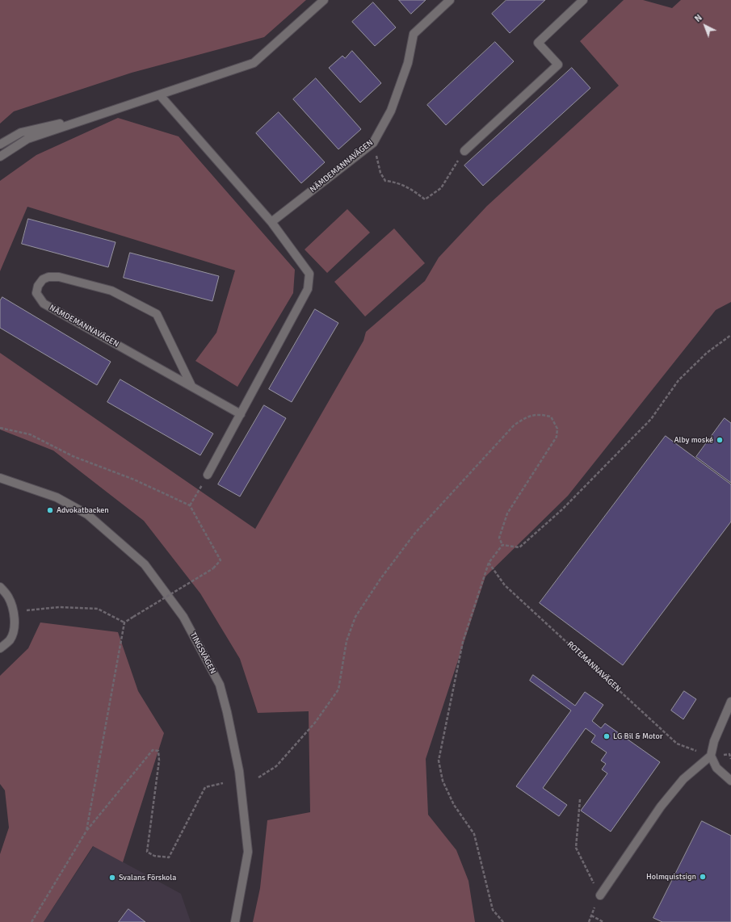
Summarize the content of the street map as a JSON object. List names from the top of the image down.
{
  "streets": {
    "street": ["NÄMDEMANNAVÄGEN", "TINGSVÄGEN"],
    "path": ["ROTEMANNAVÄGEN"]
  },
  "places": [
    "Alby moské",
    "Advokatbacken",
    "LG Bil & Motor",
    "Holmquistsign",
    "Svalans Förskola"
  ],
  "north": "top left"
}
